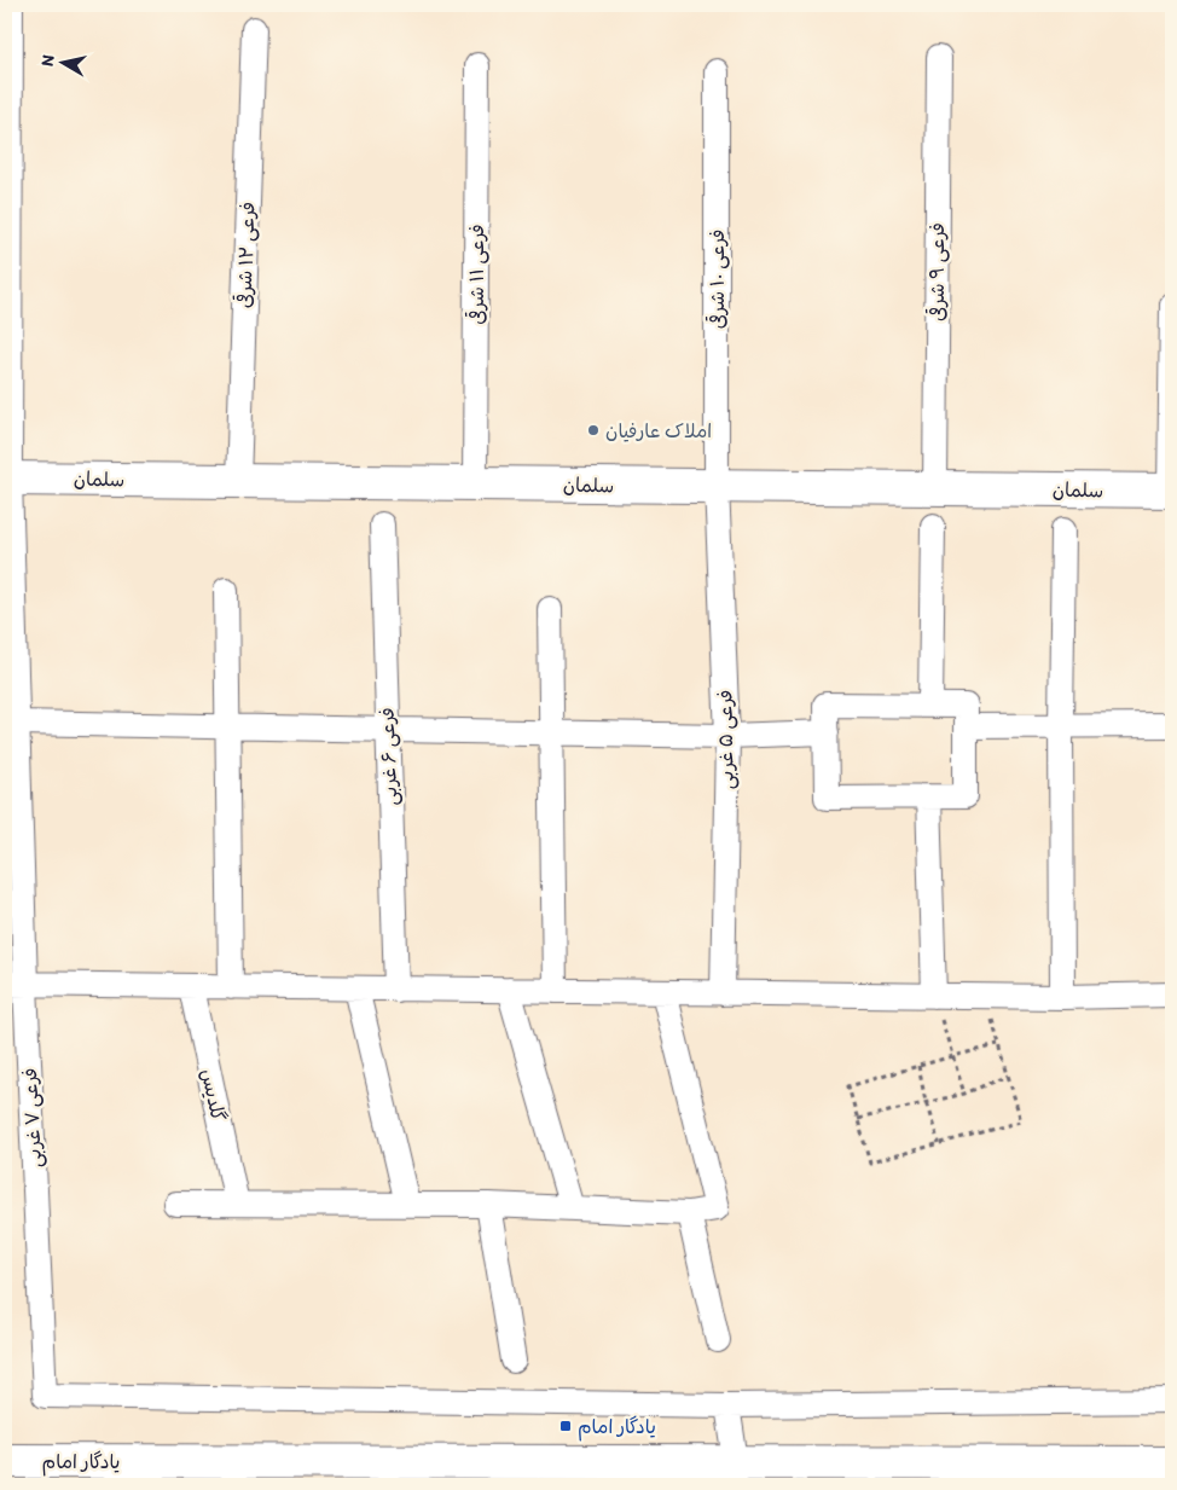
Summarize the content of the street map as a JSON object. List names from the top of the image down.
{
  "streets": {
    "street": [
      "فرعی ۱۲ شرقی",
      "فرعی ۹ شرقی",
      "فرعی ۱۱ شرقی",
      "فرعی ۱۰ شرقی",
      "سلمان",
      "فرعی ۵ غربی",
      "فرعی ۶ غربی",
      "گلدیس",
      "فرعی ۷ غربی",
      "یادگار امام"
    ]
  },
  "crossings": [
    ["فرعی ۱۲ شرقی", "سلمان"],
    ["فرعی ۹ شرقی", "سلمان"],
    ["فرعی ۱۱ شرقی", "سلمان"],
    ["فرعی ۱۰ شرقی", "سلمان"],
    ["فرعی ۱۰ شرقی", "فرعی ۵ غربی"],
    ["سلمان", "فرعی ۵ غربی"],
    ["سلمان", "فرعی ۷ غربی"]
  ],
  "places": {
    "other": ["املاک عارفیان"],
    "transit": ["یادگار امام"]
  },
  "north": "left"
}
